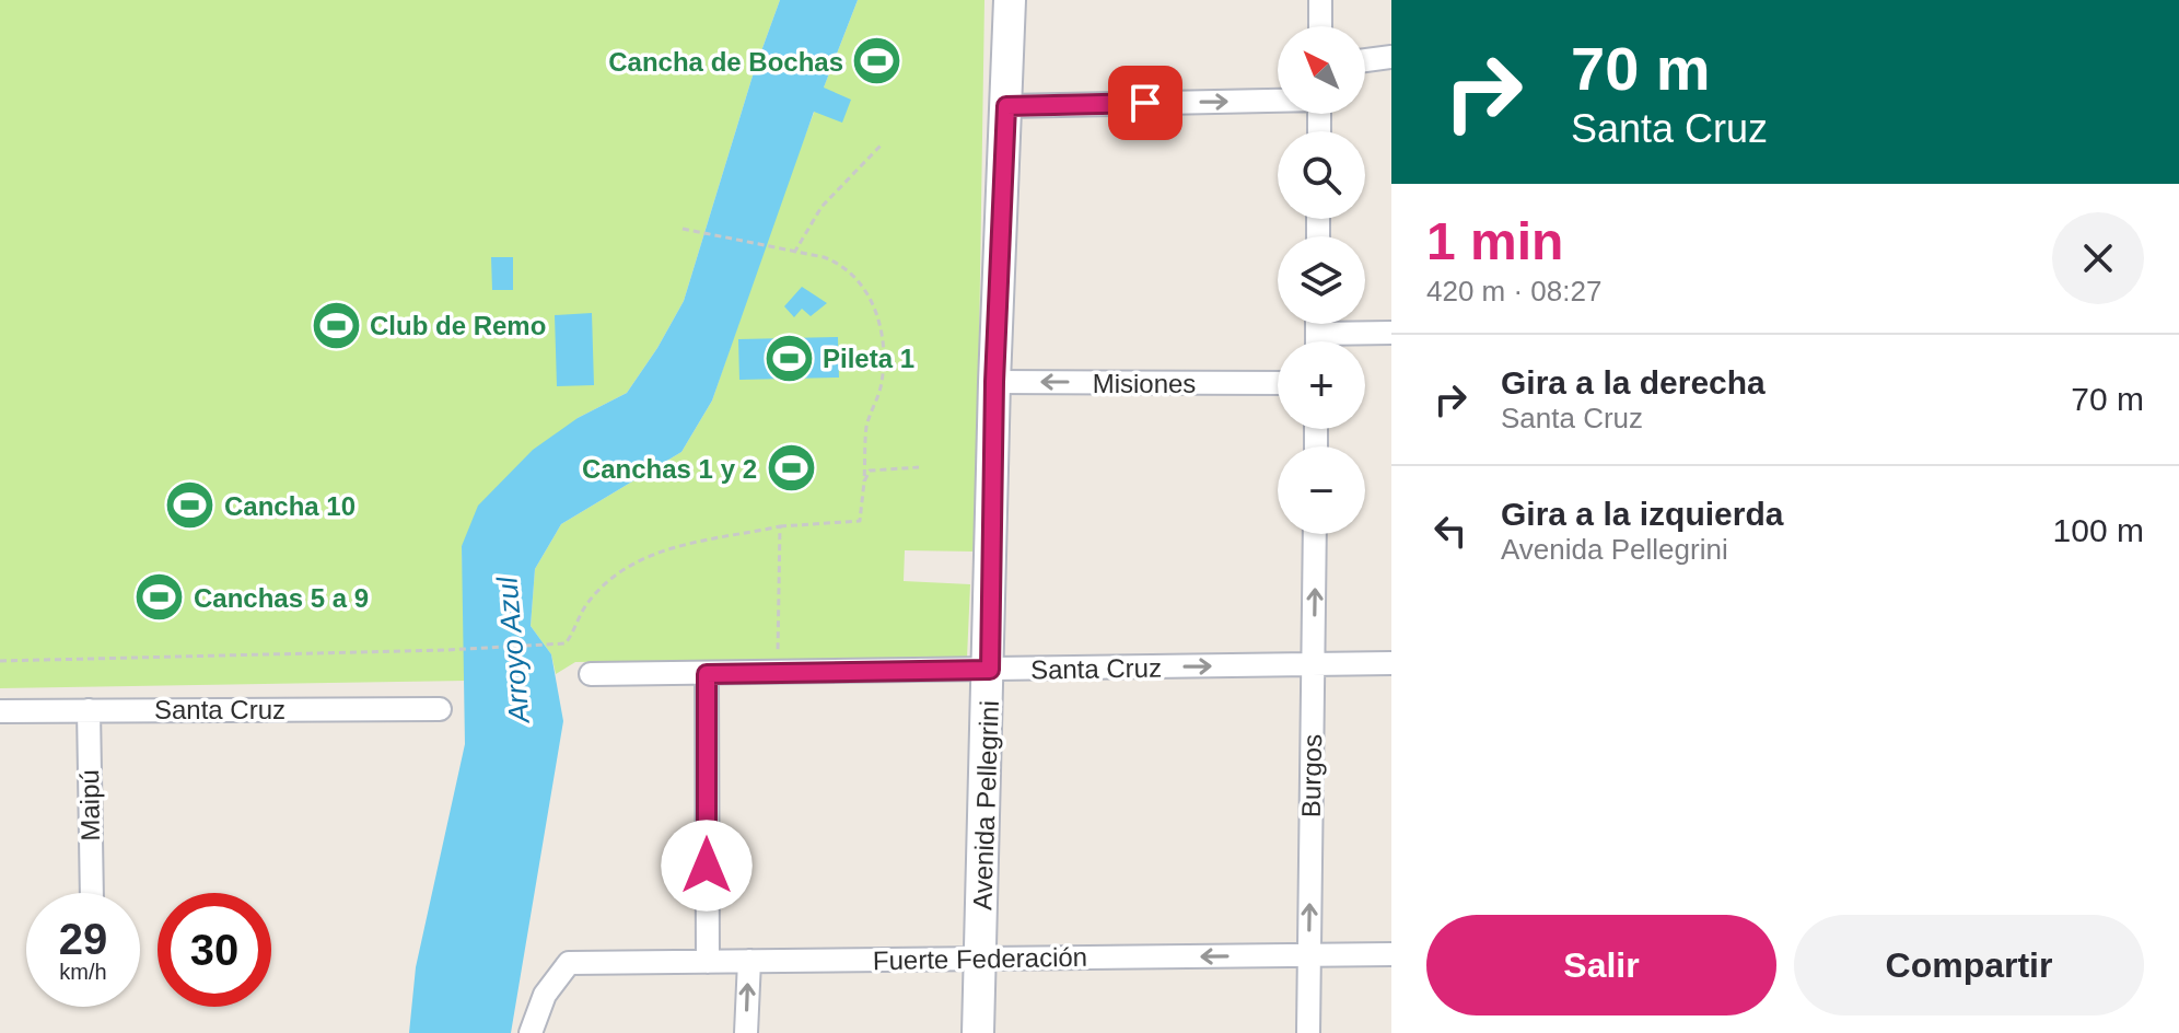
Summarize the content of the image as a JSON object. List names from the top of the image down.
{
  "streets": {
    "main road": ["Avenida Pellegrini"],
    "street": [
      "Misiones",
      "Santa Cruz",
      "Burgos",
      "Maipú",
      "Fuerte Federación"
    ]
  },
  "crossings": [
    ["Misiones", "Avenida Pellegrini"],
    ["Santa Cruz", "Burgos"],
    ["Santa Cruz", "Maipú"],
    ["Santa Cruz", "Avenida Pellegrini"],
    ["Burgos", "Fuerte Federación"],
    ["Avenida Pellegrini", "Fuerte Federación"]
  ],
  "one_way": ["Misiones", "Burgos", "Fuerte Federación"],
  "water": ["Arroyo Azul"],
  "places": {
    "sports": [
      "Cancha de Bochas",
      "Club de Remo",
      "Pileta 1",
      "Canchas 1 y 2",
      "Cancha 10",
      "Canchas 5 a 9"
    ]
  },
  "north": "top left",
  "page": {
    "turn": ["70 m", "Santa Cruz"],
    "map_buttons": ["+", "−"],
    "heading": ["1 min", "420 m · 08:27"],
    "list": [
      {
        "name": "Gira a la derecha",
        "note": "Santa Cruz",
        "value": "70 m"
      },
      {
        "name": "Gira a la izquierda",
        "note": "Avenida Pellegrini",
        "value": "100 m"
      }
    ],
    "speed": "29 km/h",
    "limit": "30",
    "buttons": ["Salir", "Compartir"]
  }
}
